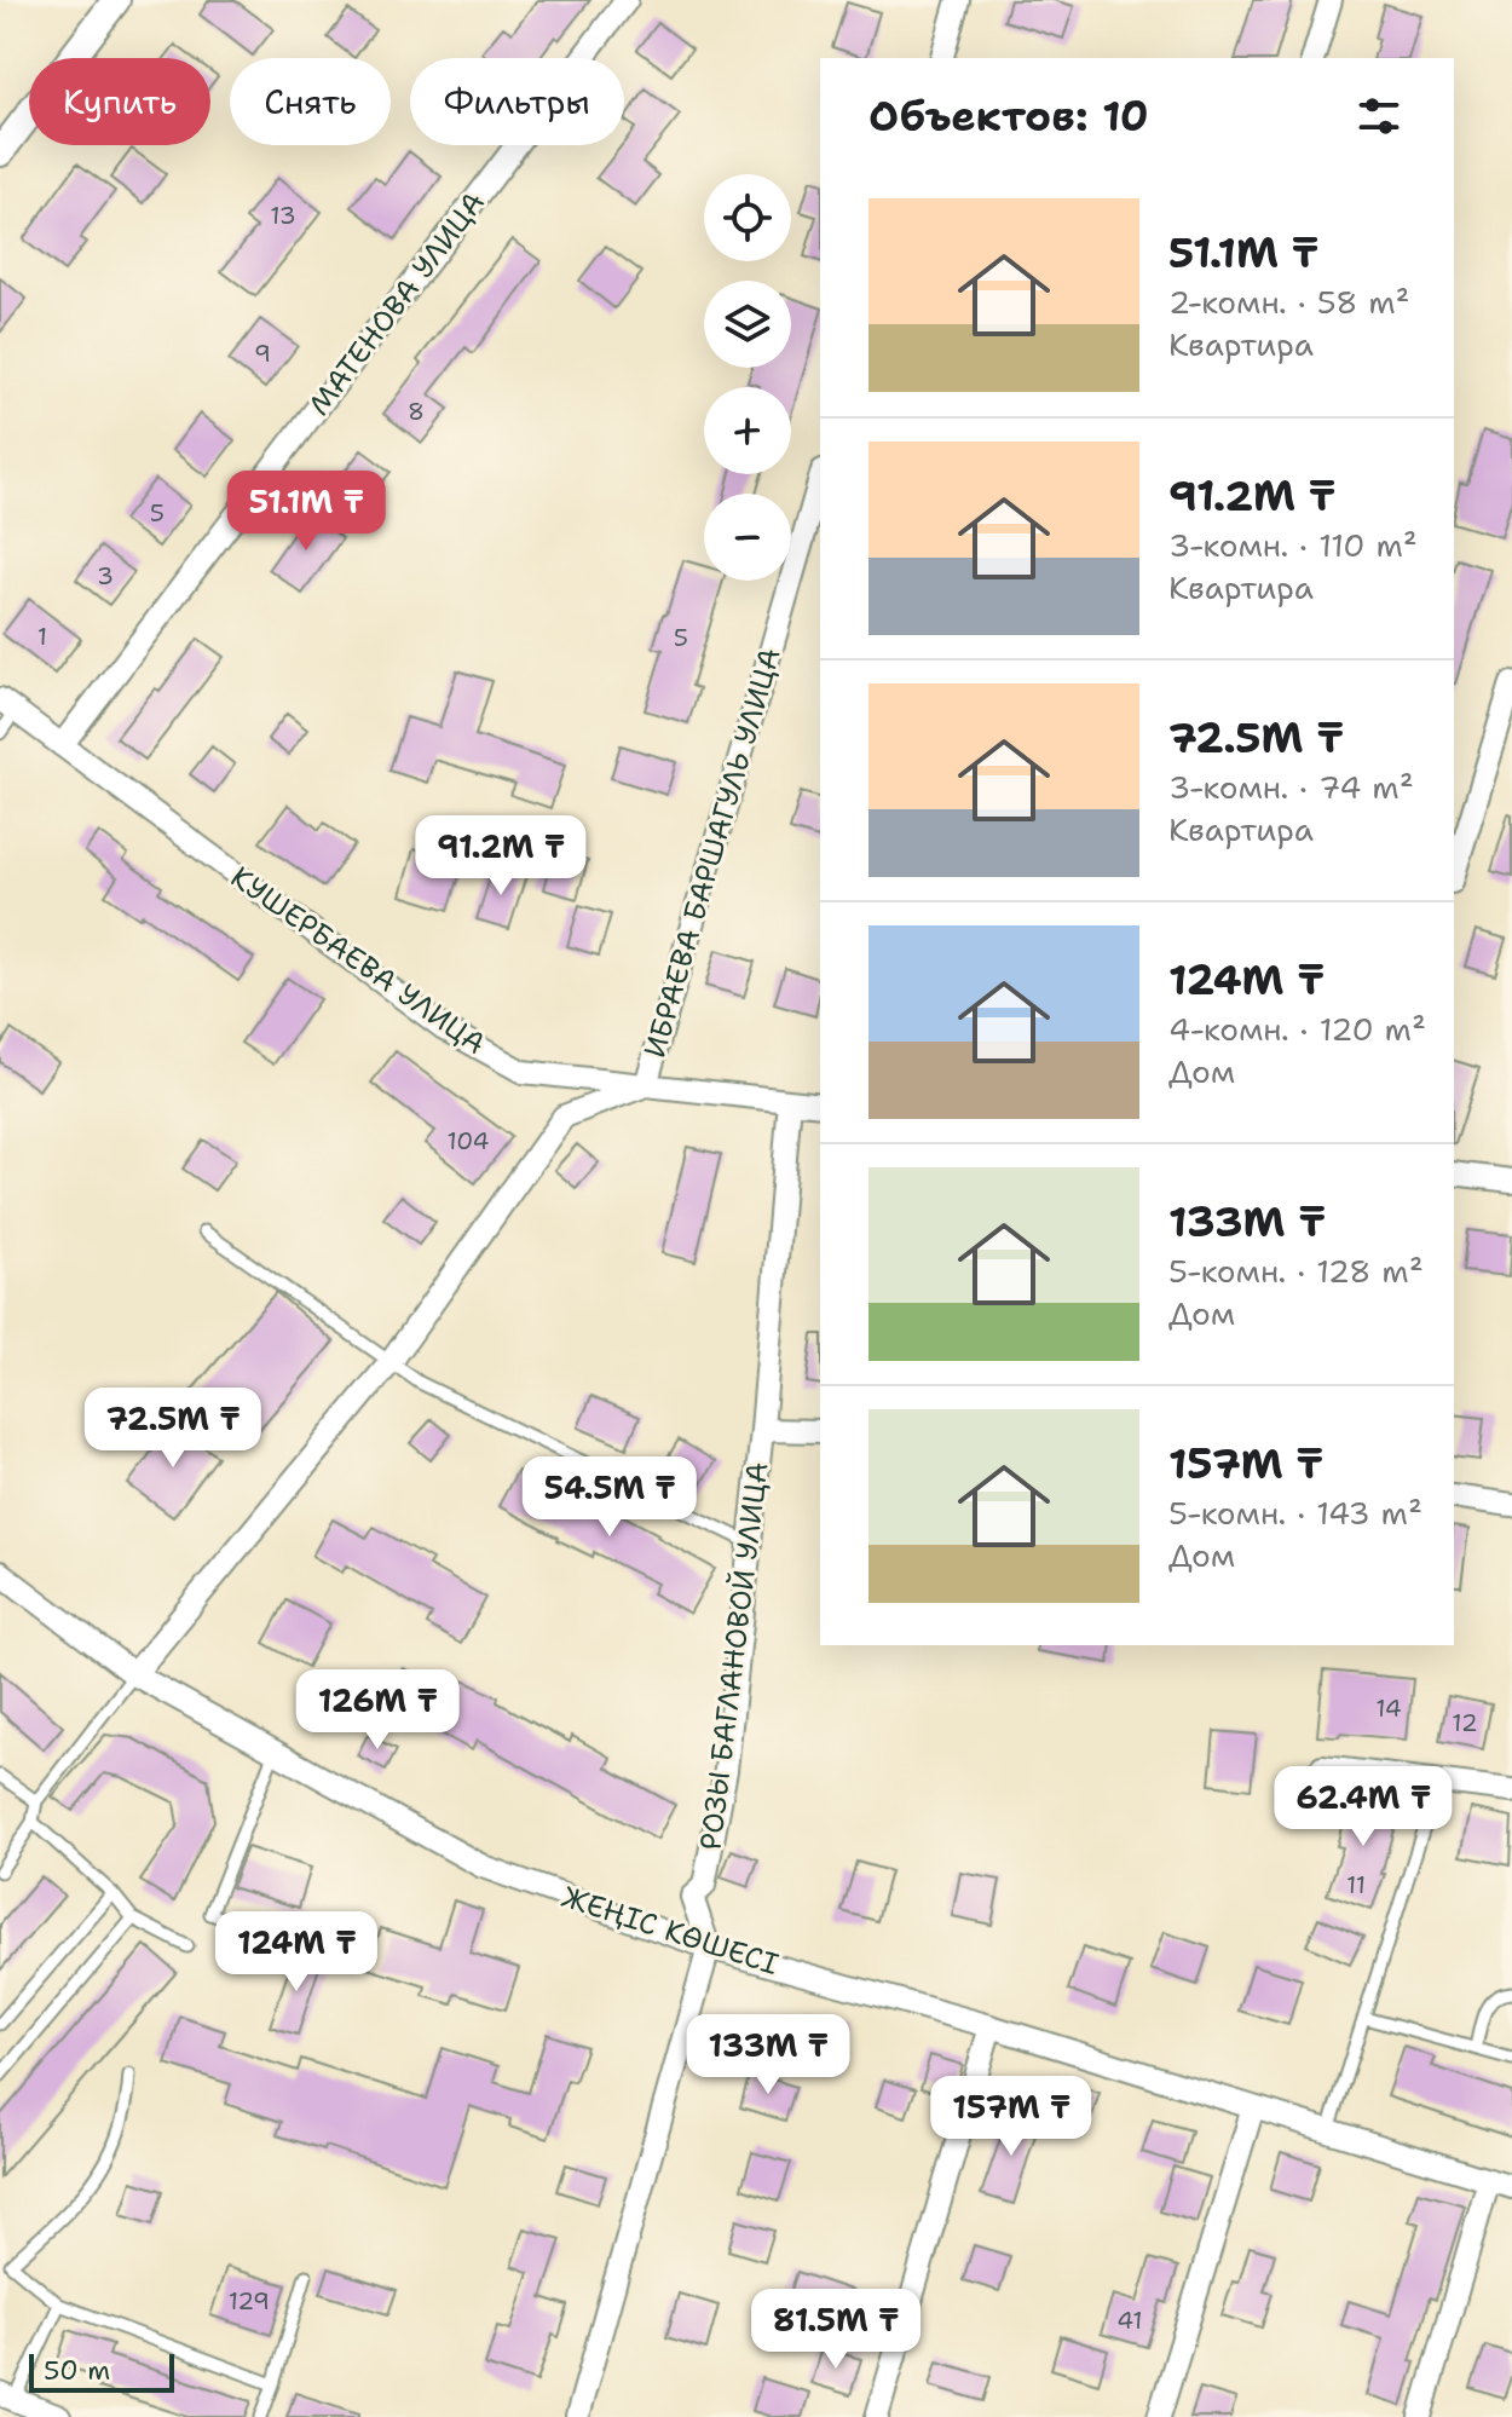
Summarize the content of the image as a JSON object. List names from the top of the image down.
{
  "streets": {
    "street": [
      "МАТЕНОВА УЛИЦА",
      "ИБРАЕВА БАРШАГУЛЬ УЛИЦА",
      "КУШЕРБАЕВА УЛИЦА",
      "РОЗЫ БАГЛАНОВОЙ УЛИЦА",
      "ЖЕҢІС КӨШЕСІ"
    ]
  },
  "crossings": [
    ["МАТЕНОВА УЛИЦА", "КУШЕРБАЕВА УЛИЦА"],
    ["ИБРАЕВА БАРШАГУЛЬ УЛИЦА", "КУШЕРБАЕВА УЛИЦА"],
    ["ИБРАЕВА БАРШАГУЛЬ УЛИЦА", "ЖЕҢІС КӨШЕСІ"],
    ["КУШЕРБАЕВА УЛИЦА", "РОЗЫ БАГЛАНОВОЙ УЛИЦА"],
    ["РОЗЫ БАГЛАНОВОЙ УЛИЦА", "ЖЕҢІС КӨШЕСІ"]
  ],
  "house_numbers": [
    "13",
    "9",
    "8",
    "5",
    "3",
    "1",
    "5",
    "104",
    "14",
    "12",
    "11",
    "129",
    "41"
  ],
  "scale_bar": "50 m",
  "page": {
    "chip": ["Купить", "Снять", "Фильтры"],
    "heading": "Объектов: 10",
    "map_buttons": ["+", "−"],
    "list": [
      {
        "name": "51.1M ₸",
        "note": "2-комн. · 58 m² · Квартира"
      },
      {
        "name": "91.2M ₸",
        "note": "3-комн. · 110 m² · Квартира"
      },
      {
        "name": "72.5M ₸",
        "note": "3-комн. · 74 m² · Квартира"
      },
      {
        "name": "124M ₸",
        "note": "4-комн. · 120 m² · Дом"
      },
      {
        "name": "133M ₸",
        "note": "5-комн. · 128 m² · Дом"
      },
      {
        "name": "157M ₸",
        "note": "5-комн. · 143 m² · Дом"
      }
    ],
    "price": [
      "51.1M ₸",
      "91.2M ₸",
      "72.5M ₸",
      "54.5M ₸",
      "126M ₸",
      "62.4M ₸",
      "124M ₸",
      "133M ₸",
      "157M ₸",
      "81.5M ₸"
    ],
    "scale": "50 m"
  }
}
